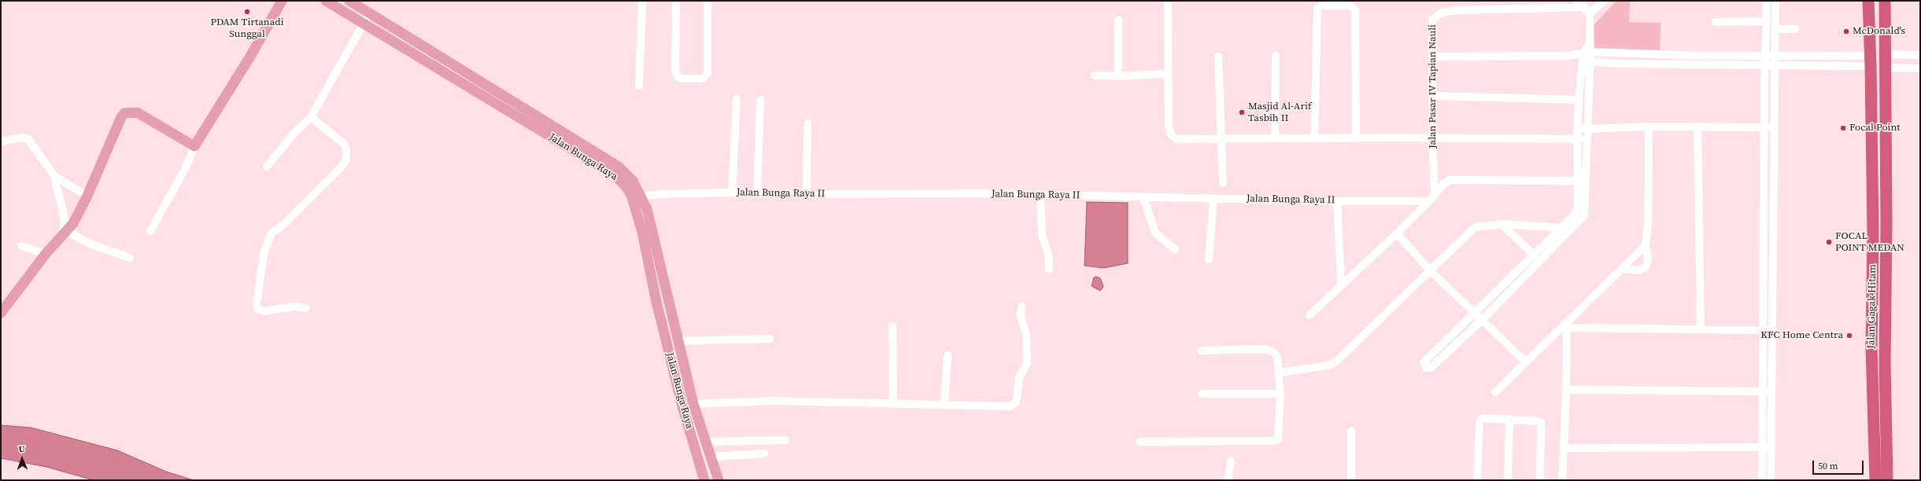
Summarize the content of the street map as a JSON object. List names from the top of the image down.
{
  "streets": {
    "highway": ["Jalan Gagak Hitam"],
    "main road": ["Jalan Bunga Raya"],
    "street": ["Jalan Pasar IV Tapian Nauli", "Jalan Bunga Raya II"]
  },
  "crossings": [
    ["Jalan Bunga Raya", "Jalan Bunga Raya II"]
  ],
  "places": [
    "PDAM Tirtanadi Sunggal",
    "McDonald's",
    "Masjid Al-Arif Tasbih II",
    "Focal Point",
    "FOCAL POINT MEDAN",
    "KFC Home Centra"
  ],
  "scale_bar": "50 m",
  "north": "top"
}
